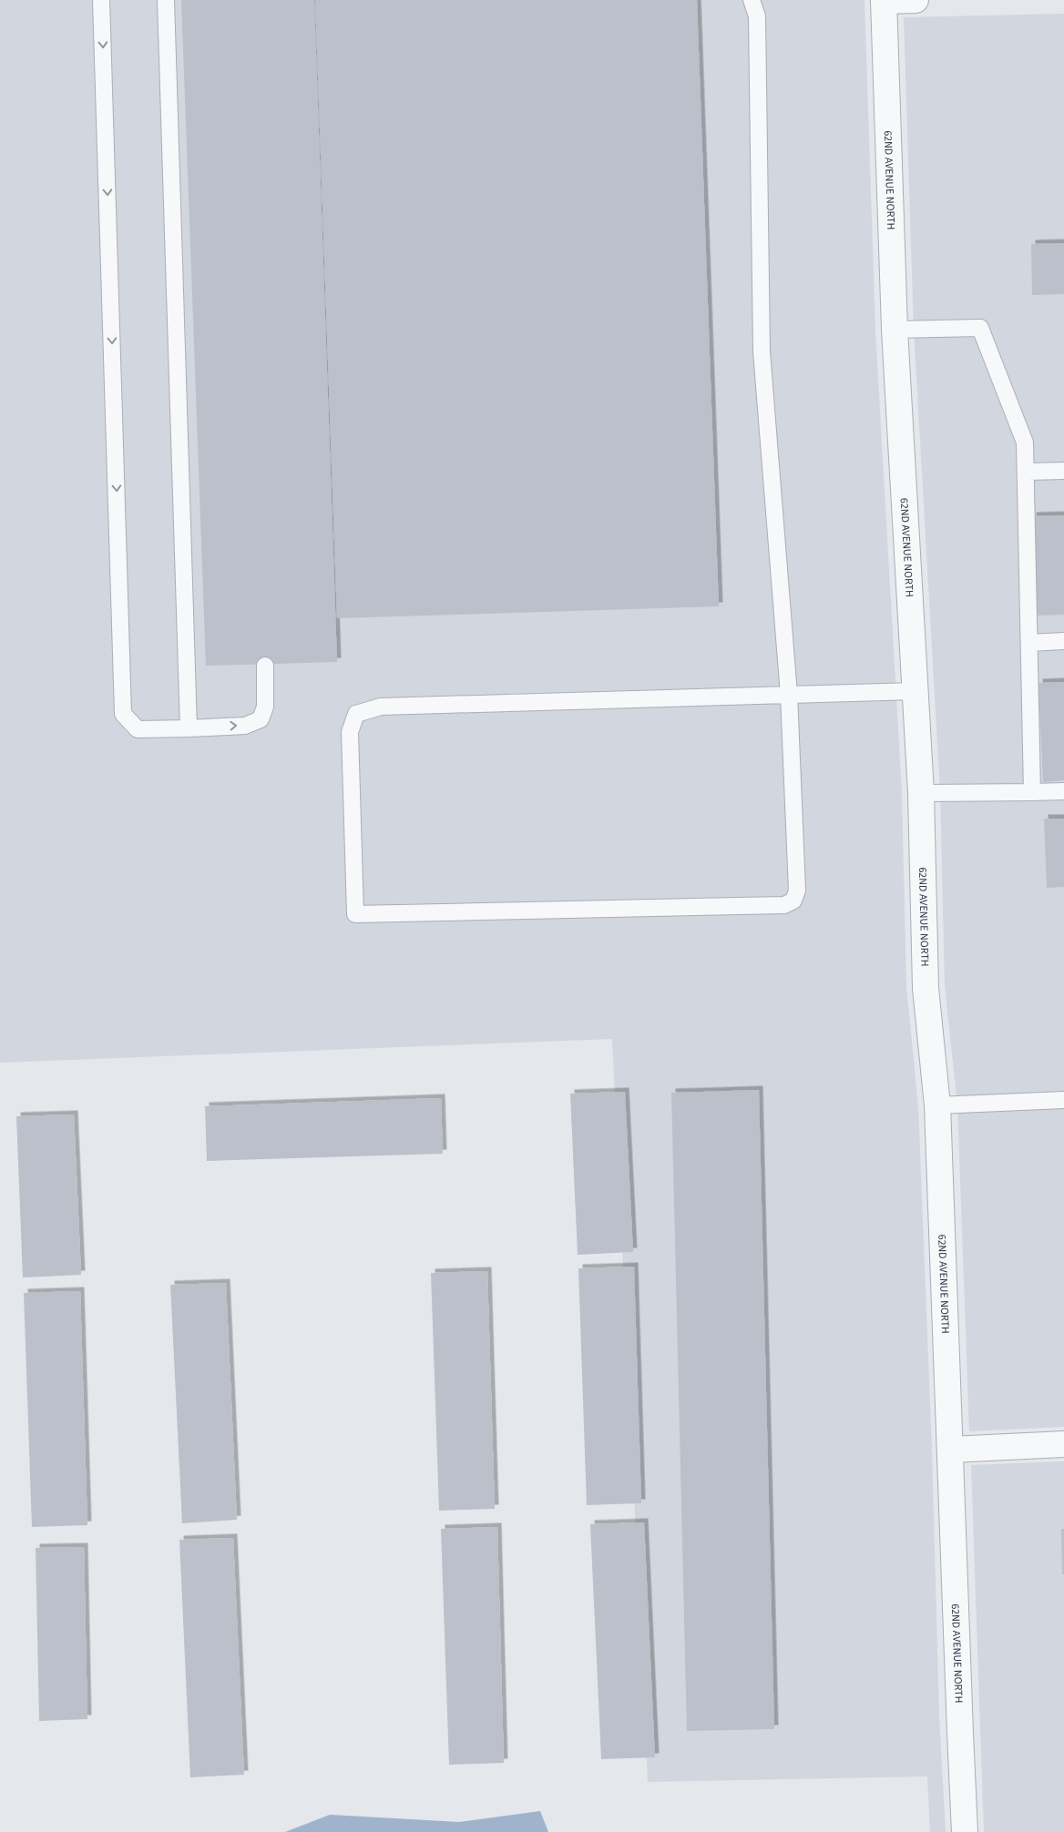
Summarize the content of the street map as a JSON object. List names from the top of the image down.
{
  "streets": {
    "street": ["62ND AVENUE NORTH"]
  }
}
